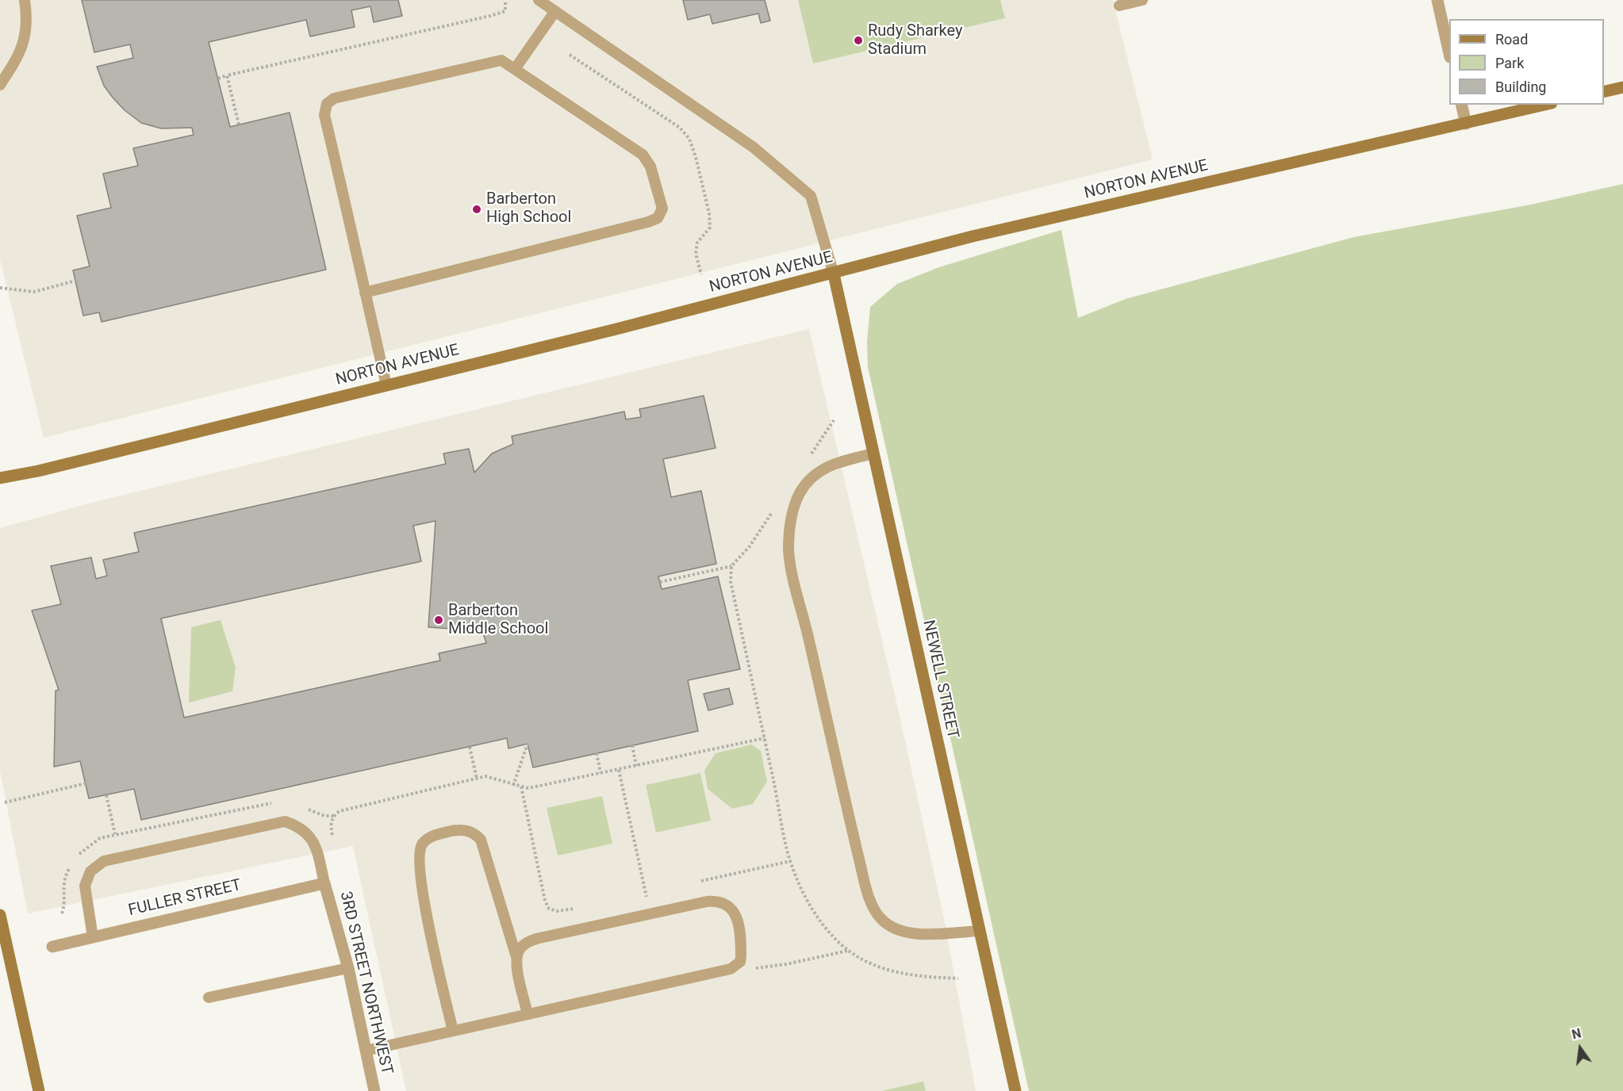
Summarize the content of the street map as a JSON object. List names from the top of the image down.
{
  "streets": {
    "main road": ["NORTON AVENUE", "NEWELL STREET"],
    "street": ["FULLER STREET", "3RD STREET NORTHWEST"]
  },
  "crossings": [
    ["NORTON AVENUE", "NEWELL STREET"],
    ["FULLER STREET", "3RD STREET NORTHWEST"]
  ],
  "places": ["Rudy Sharkey Stadium", "Barberton High School", "Barberton Middle School"],
  "legend": ["Road", "Park", "Building"],
  "north": "top"
}
